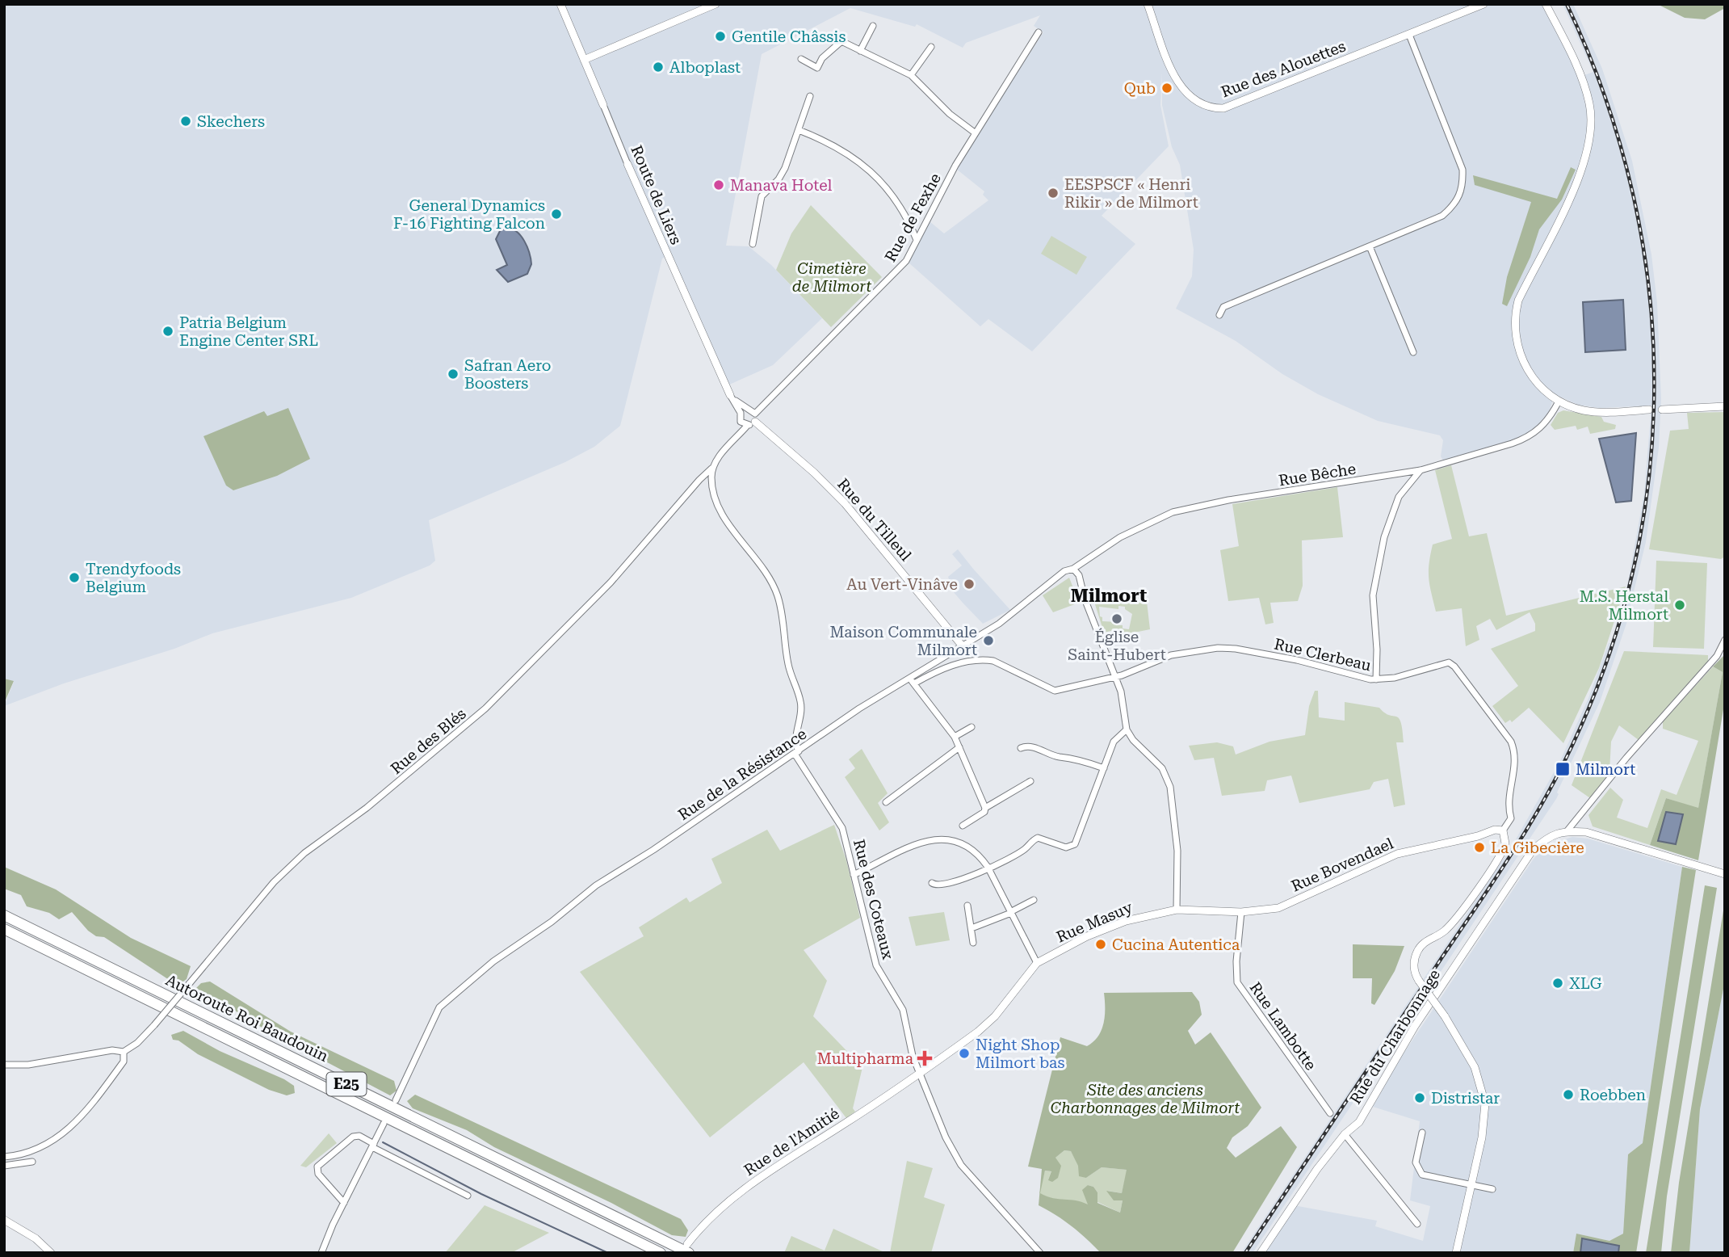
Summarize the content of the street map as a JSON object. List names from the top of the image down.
{
  "streets": {
    "highway": ["Autoroute Roi Baudouin", "E25"],
    "street": [
      "Rue des Alouettes",
      "Route de Liers",
      "Rue de Fexhe",
      "Rue Bêche",
      "Rue du Tilleul",
      "Rue Clerbeau",
      "Rue des Blés",
      "Rue de la Résistance",
      "Rue Bovendael",
      "Rue des Coteaux",
      "Rue Masuy",
      "Rue Lambotte",
      "Rue du Charbonnage",
      "Rue de l'Amitié"
    ]
  },
  "crossings": [
    ["Route de Liers", "Rue de Fexhe"],
    ["Route de Liers", "Rue du Tilleul"],
    ["Rue de Fexhe", "Rue du Tilleul"],
    ["Rue Bêche", "Rue de la Résistance"],
    ["Rue du Tilleul", "Rue de la Résistance"],
    ["Rue Clerbeau", "Rue de la Résistance"],
    ["Rue Clerbeau", "Rue Bovendael"],
    ["Rue de la Résistance", "Rue des Coteaux"],
    ["Rue Bovendael", "Rue Masuy"],
    ["Rue Bovendael", "Rue Lambotte"],
    ["Rue des Coteaux", "Rue Masuy"],
    ["Rue des Coteaux", "Rue de l'Amitié"],
    ["Rue Masuy", "Rue de l'Amitié"],
    ["Autoroute Roi Baudouin", "Rue de l'Amitié"]
  ],
  "districts": ["Milmort"],
  "parks": ["Cimetière de Milmort", "Site des anciens Charbonnages de Milmort"],
  "places": {
    "other": [
      "Gentile Châssis",
      "Alboplast",
      "Qub",
      "Skechers",
      "Manava Hotel",
      "EESPSCF « Henri Rikir » de Milmort",
      "General Dynamics F-16 Fighting Falcon",
      "Patria Belgium Engine Center SRL",
      "Safran Aero Boosters",
      "Trendyfoods Belgium",
      "Au Vert-Vinâve",
      "M.S. Herstal Milmort",
      "Église Saint-Hubert",
      "Maison Communale Milmort",
      "La Gibecière",
      "Cucina Autentica",
      "XLG",
      "Night Shop Milmort bas",
      "Roebben",
      "Distristar"
    ],
    "transit": ["Milmort"],
    "health": ["Multipharma"]
  }
}
